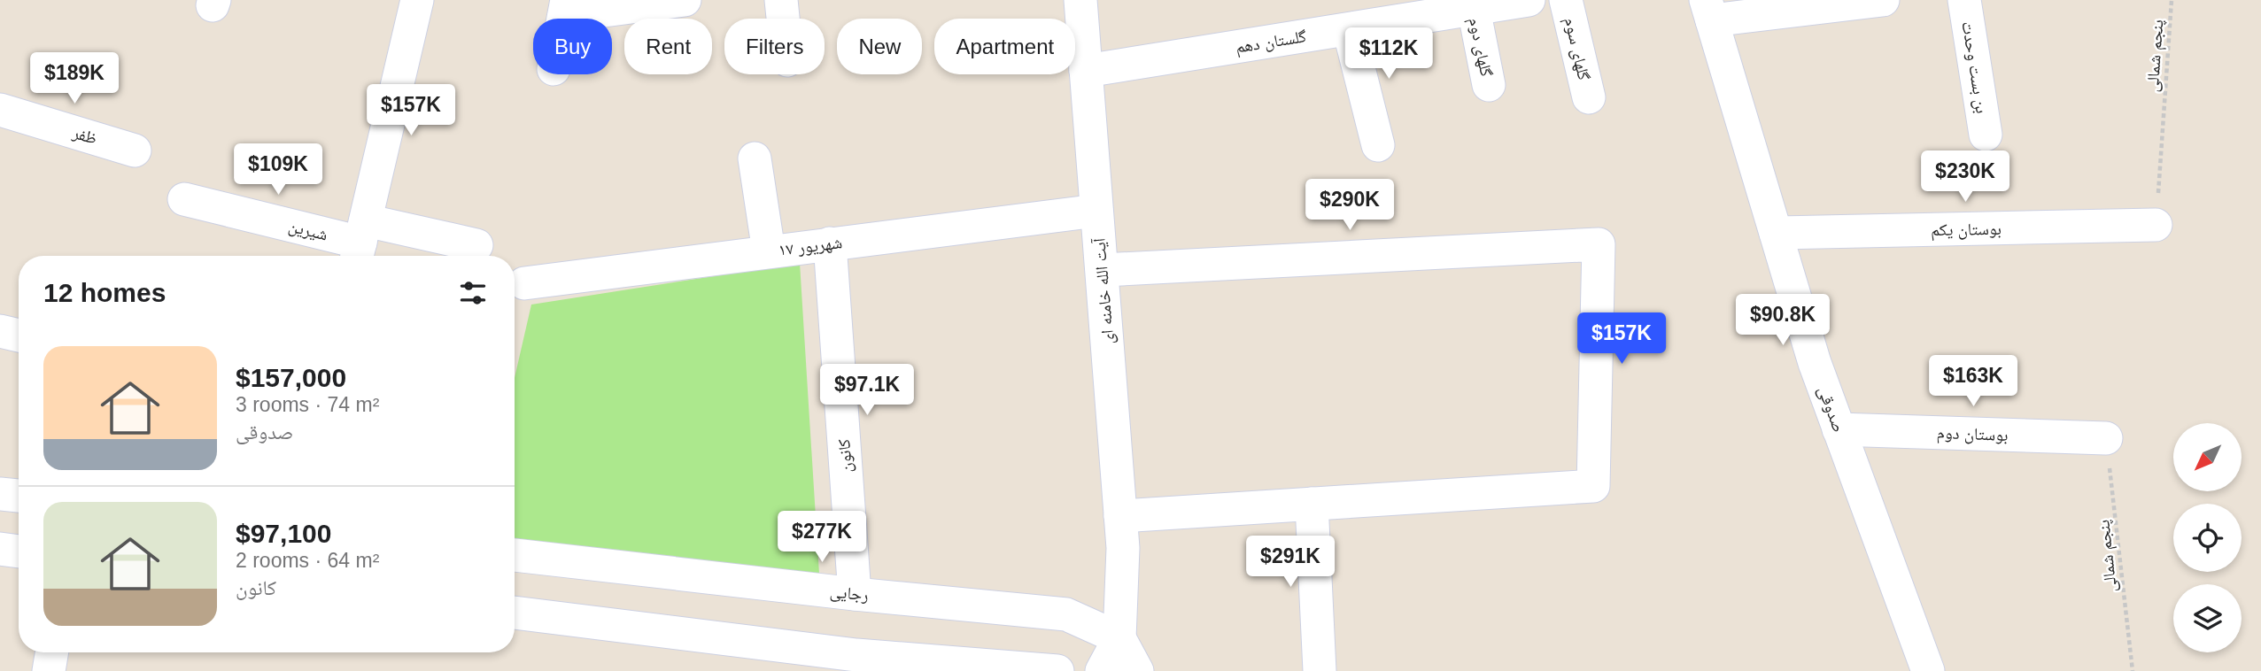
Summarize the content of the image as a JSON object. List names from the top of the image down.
{
  "streets": {
    "street": [
      "گلستان دهم",
      "گلهای دوم",
      "گلهای سوم",
      "بن بست وحدت",
      "ظفر",
      "بوستان یکم",
      "شیرین",
      "۱۷ شهریور",
      "آیت الله خامنه ای",
      "صدوقی",
      "بوستان دوم",
      "کانون",
      "رجایی"
    ],
    "path": ["پنجم شمالی"]
  },
  "crossings": [
    ["گلستان دهم", "گلهای دوم"],
    ["گلستان دهم", "آیت الله خامنه ای"],
    ["پنجم شمالی", "بوستان یکم"],
    ["پنجم شمالی", "بوستان دوم"],
    ["بوستان یکم", "صدوقی"],
    ["۱۷ شهریور", "آیت الله خامنه ای"],
    ["۱۷ شهریور", "کانون"],
    ["آیت الله خامنه ای", "رجایی"],
    ["صدوقی", "بوستان دوم"],
    ["کانون", "رجایی"]
  ],
  "north": "bottom left",
  "page": {
    "chip": [
      "Buy",
      "Rent",
      "Filters",
      "New",
      "Apartment"
    ],
    "price": [
      "$112K",
      "$189K",
      "$157K",
      "$109K",
      "$230K",
      "$290K",
      "$90.8K",
      "$157K",
      "$163K",
      "$97.1K",
      "$277K",
      "$291K"
    ],
    "heading": "12 homes",
    "list": [
      {
        "name": "$157,000",
        "note": "3 rooms · 74 m² · صدوقی"
      },
      {
        "name": "$97,100",
        "note": "2 rooms · 64 m² · کانون"
      }
    ]
  }
}
